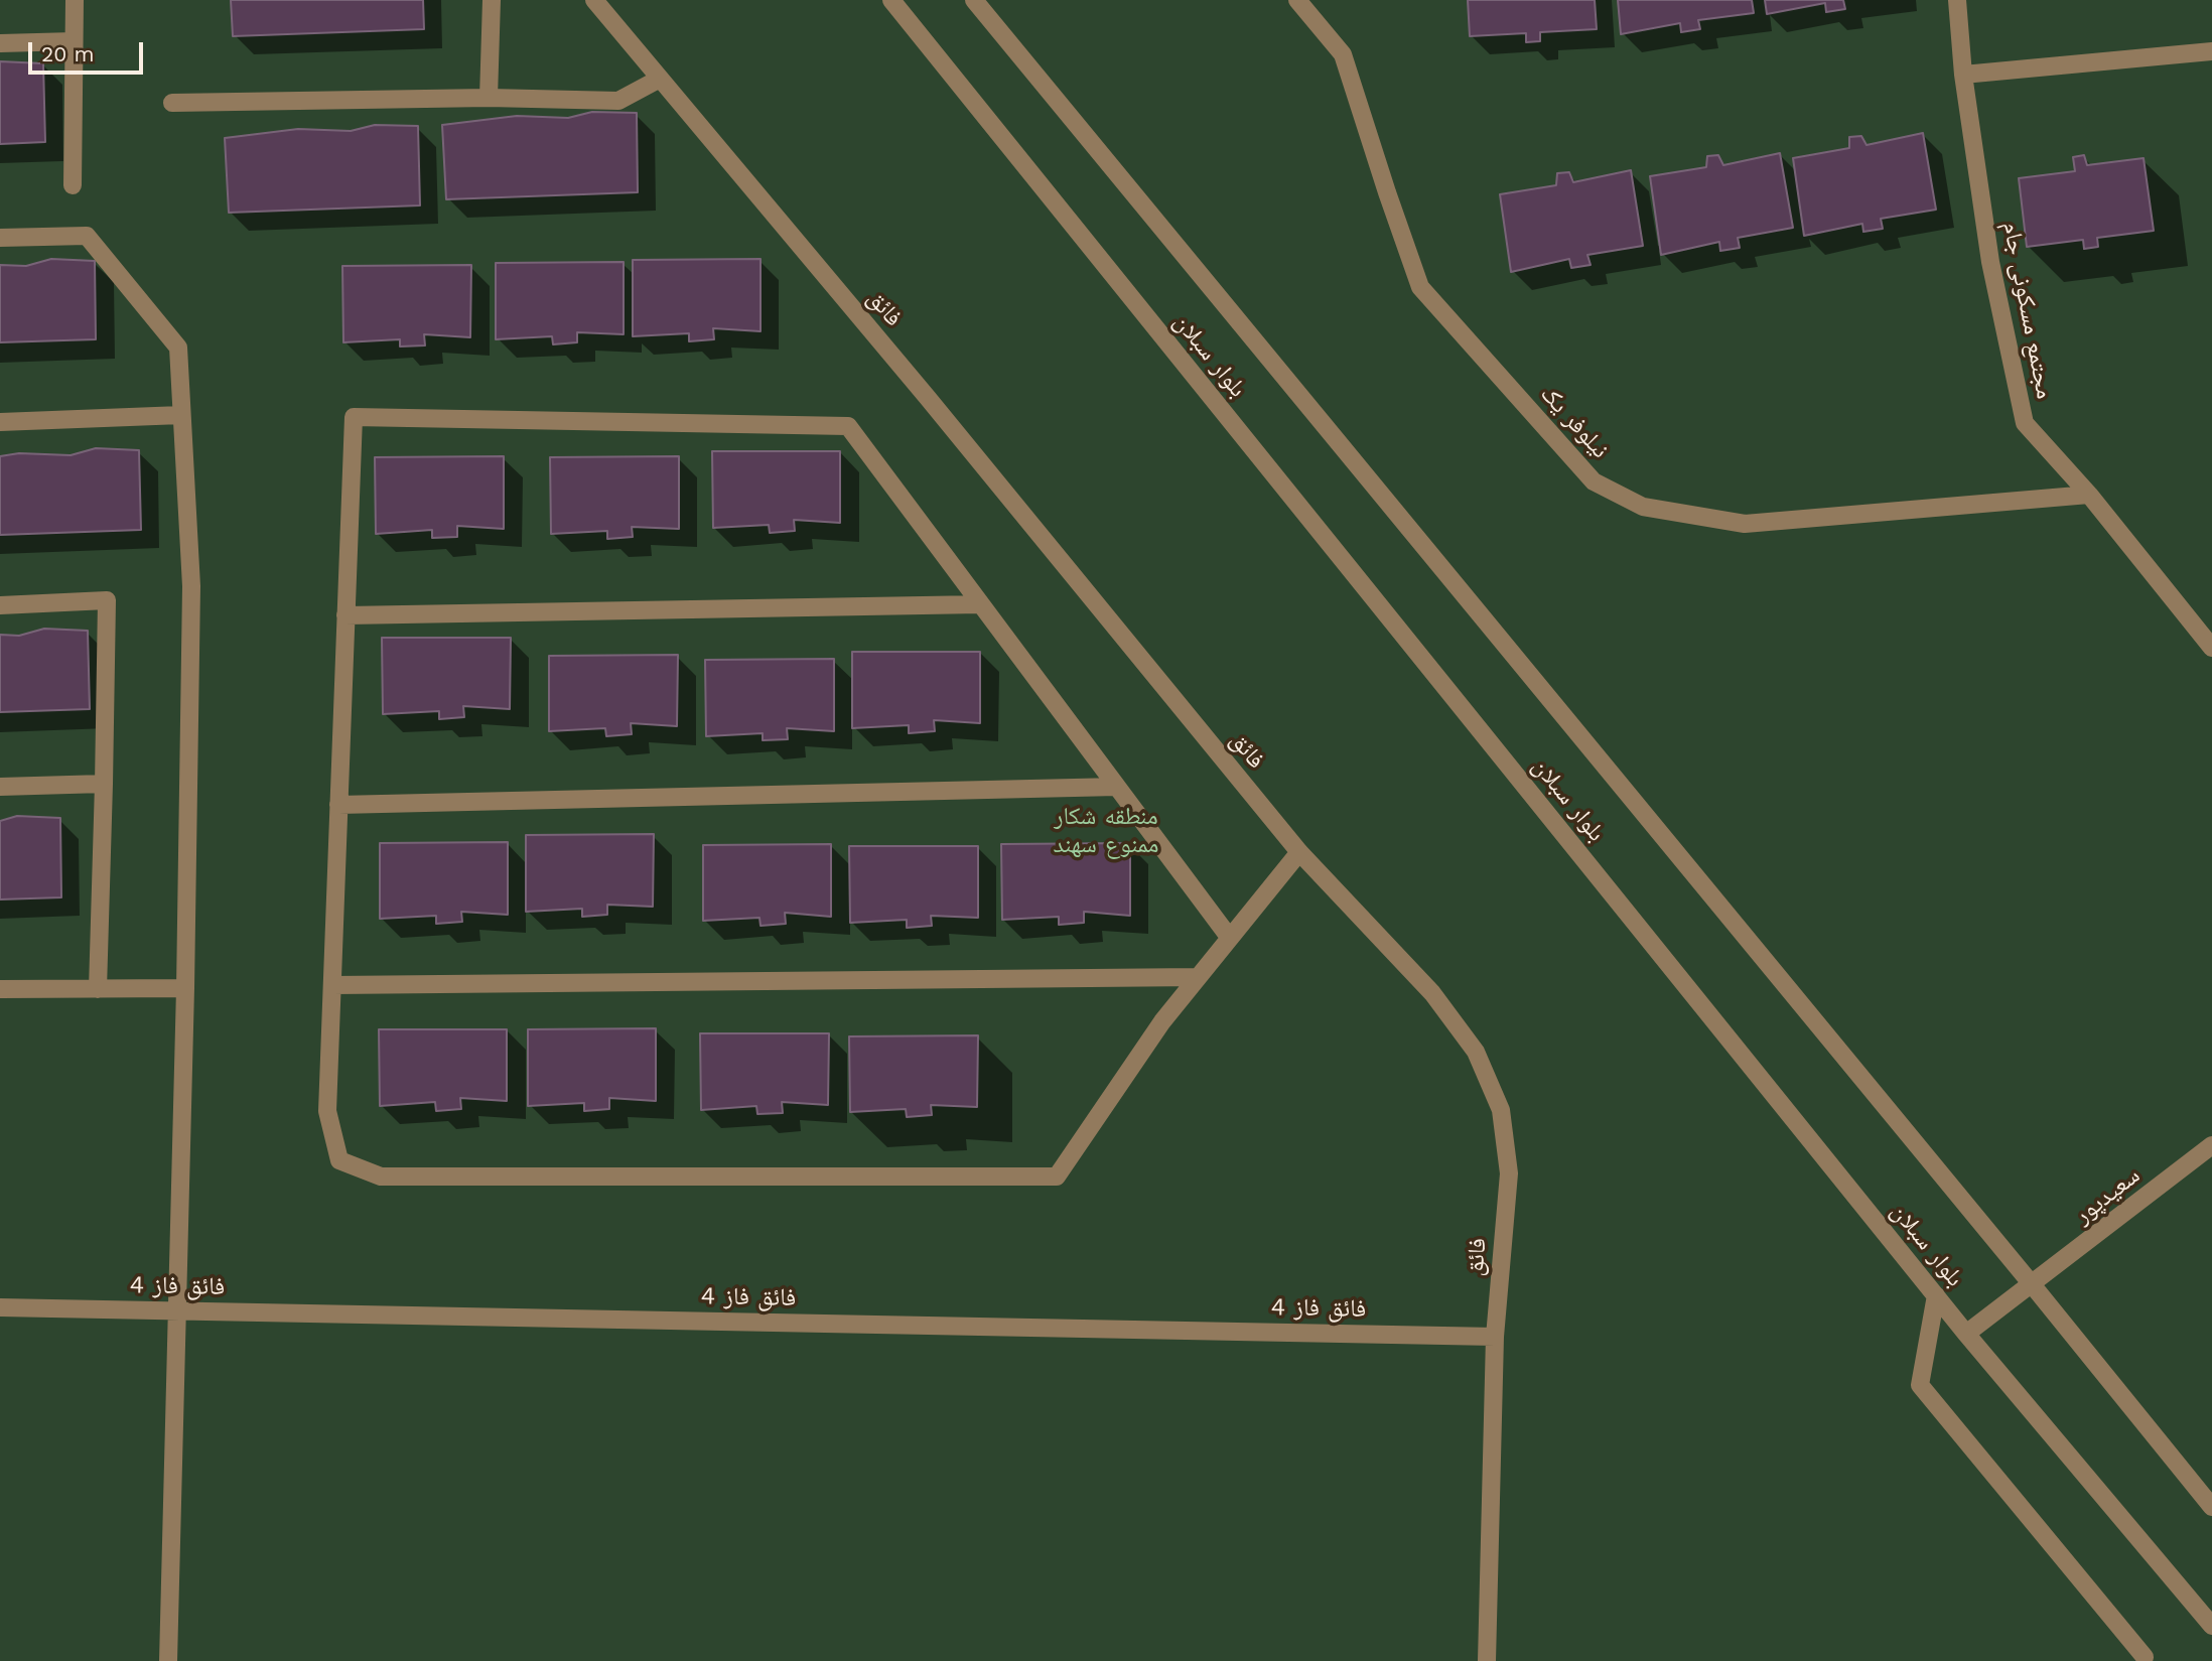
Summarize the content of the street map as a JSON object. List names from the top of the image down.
{
  "streets": {
    "street": [
      "فائق",
      "مجتمع مسکونی جام",
      "بلوار سبلان",
      "نیلوفر یک",
      "سعیدپور",
      "فائق فاز 4"
    ]
  },
  "crossings": [
    ["فائق", "فائق فاز 4"],
    ["مجتمع مسکونی جام", "نیلوفر یک"],
    ["بلوار سبلان", "سعیدپور"]
  ],
  "parks": ["منطقه شکار ممنوع سهند"],
  "scale_bar": "20 m"
}
